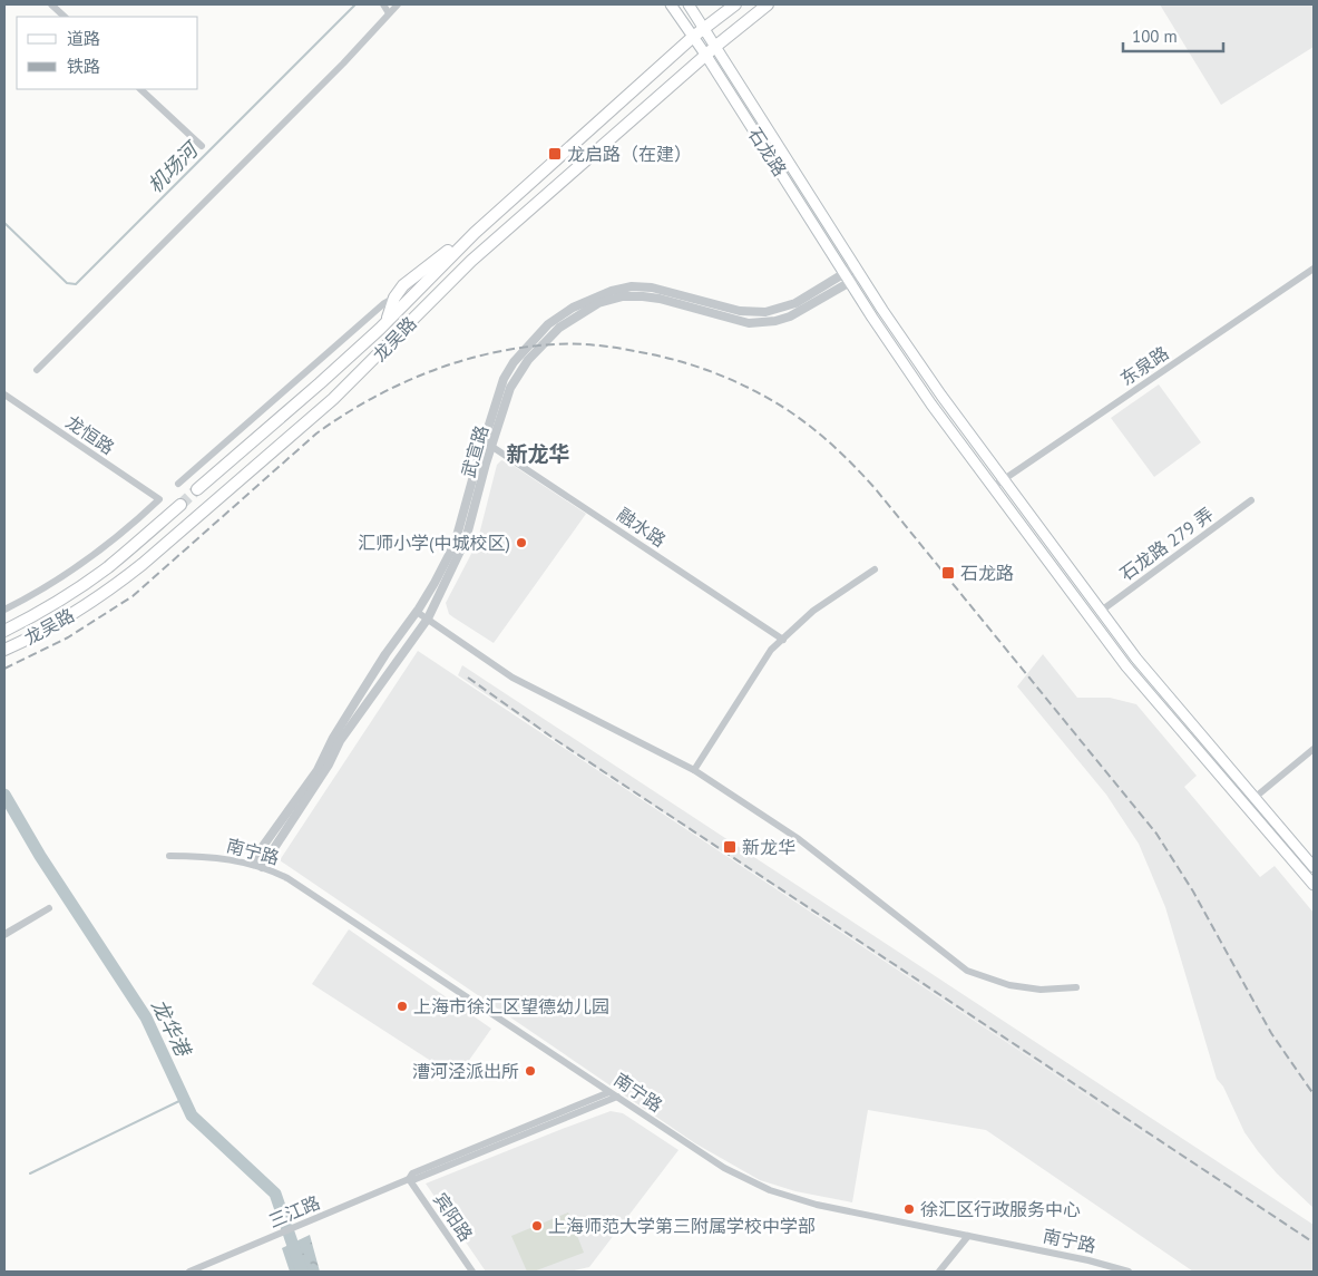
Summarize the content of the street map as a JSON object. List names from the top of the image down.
{
  "streets": {
    "main road": ["石龙路", "龙吴路"],
    "street": [
      "东泉路",
      "龙恒路",
      "武宣路",
      "融水路",
      "石龙路 279 弄",
      "南宁路",
      "三江路",
      "宾阳路"
    ]
  },
  "crossings": [
    ["石龙路", "龙吴路"],
    ["石龙路", "东泉路"],
    ["石龙路", "石龙路 279 弄"],
    ["龙吴路", "龙恒路"],
    ["武宣路", "融水路"],
    ["武宣路", "南宁路"],
    ["南宁路", "三江路"],
    ["三江路", "宾阳路"]
  ],
  "districts": ["新龙华"],
  "water": ["机场河", "龙华港"],
  "places": {
    "transit": ["龙启路（在建）", "石龙路", "新龙华"],
    "other": [
      "汇师小学(中城校区)",
      "上海市徐汇区望德幼儿园",
      "漕河泾派出所",
      "徐汇区行政服务中心",
      "上海师范大学第三附属学校中学部"
    ]
  },
  "legend": ["道路", "铁路"],
  "scale_bar": "100 m"
}
